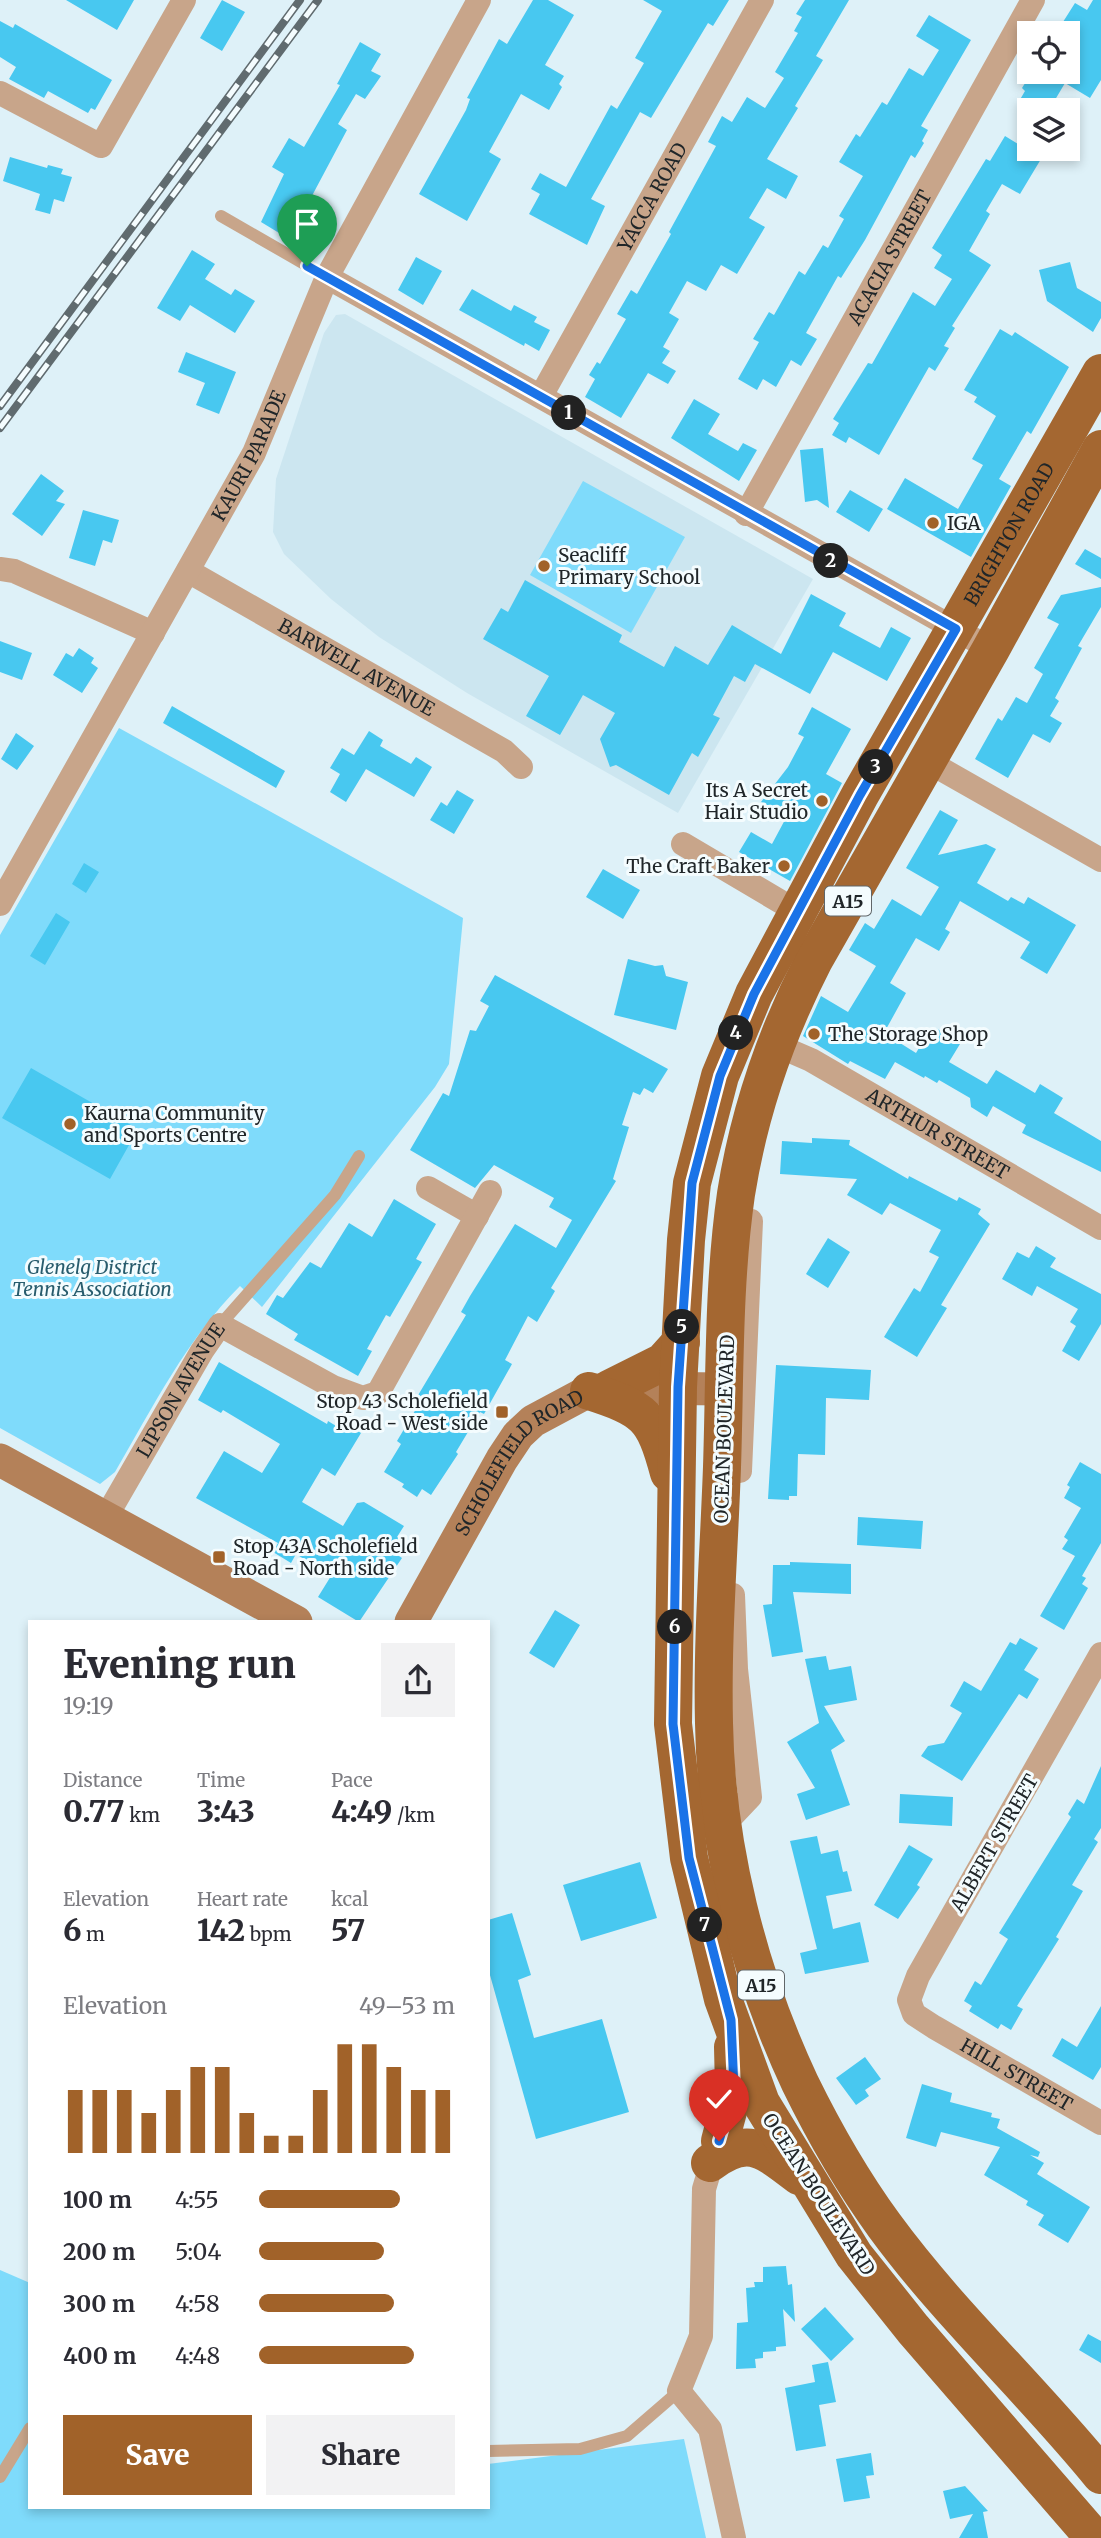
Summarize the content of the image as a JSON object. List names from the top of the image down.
{
  "streets": {
    "main road": ["BRIGHTON ROAD", "A15", "OCEAN BOULEVARD"],
    "street": [
      "YACCA ROAD",
      "ACACIA STREET",
      "KAURI PARADE",
      "BARWELL AVENUE",
      "ARTHUR STREET",
      "LIPSON AVENUE",
      "SCHOLEFIELD ROAD",
      "ALBERT STREET",
      "HILL STREET"
    ]
  },
  "crossings": [
    ["KAURI PARADE", "BARWELL AVENUE"],
    ["BRIGHTON ROAD", "ARTHUR STREET"],
    ["BRIGHTON ROAD", "OCEAN BOULEVARD"],
    ["ARTHUR STREET", "OCEAN BOULEVARD"],
    ["OCEAN BOULEVARD", "SCHOLEFIELD ROAD"],
    ["ALBERT STREET", "HILL STREET"]
  ],
  "parks": ["Glenelg District Tennis Association"],
  "places": {
    "other": [
      "IGA",
      "Seacliff Primary School",
      "Its A Secret Hair Studio",
      "The Craft Baker",
      "The Storage Shop",
      "Kaurna Community and Sports Centre"
    ],
    "transit": ["Stop 43 Scholefield Road - West side", "Stop 43A Scholefield Road - North side"]
  },
  "page": {
    "pins": [
      "1",
      "2",
      "3",
      "4",
      "5",
      "6",
      "7"
    ],
    "heading": ["Evening run", "19:19"],
    "stats": [
      ["Distance", "0.77 km"],
      ["Time", "3:43"],
      ["Pace", "4:49 /km"],
      ["Elevation", "6 m"],
      ["Heart rate", "142 bpm"],
      ["kcal", "57"]
    ],
    "chart": ["Elevation", "49–53 m"],
    "list": [
      {
        "name": "100 m",
        "note": "4:55"
      },
      {
        "name": "200 m",
        "note": "5:04"
      },
      {
        "name": "300 m",
        "note": "4:58"
      },
      {
        "name": "400 m",
        "note": "4:48"
      }
    ],
    "buttons": ["Save", "Share"]
  }
}
